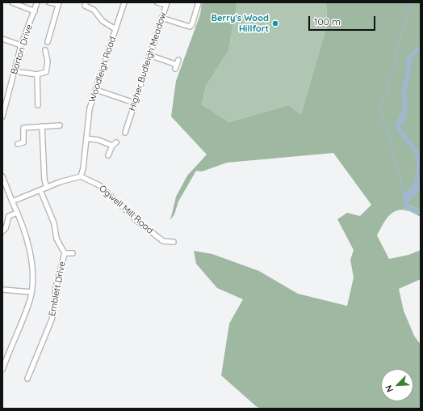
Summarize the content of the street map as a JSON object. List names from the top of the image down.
{
  "streets": {
    "street": [
      "Barton Drive",
      "Higher Budleigh Meadow",
      "Woodleigh Road",
      "Ogwell Mill Road",
      "Emblett Drive"
    ]
  },
  "crossings": [
    ["Woodleigh Road", "Ogwell Mill Road"]
  ],
  "places": ["Berry's Wood Hillfort"],
  "scale_bar": "100 m",
  "north": "bottom left"
}
